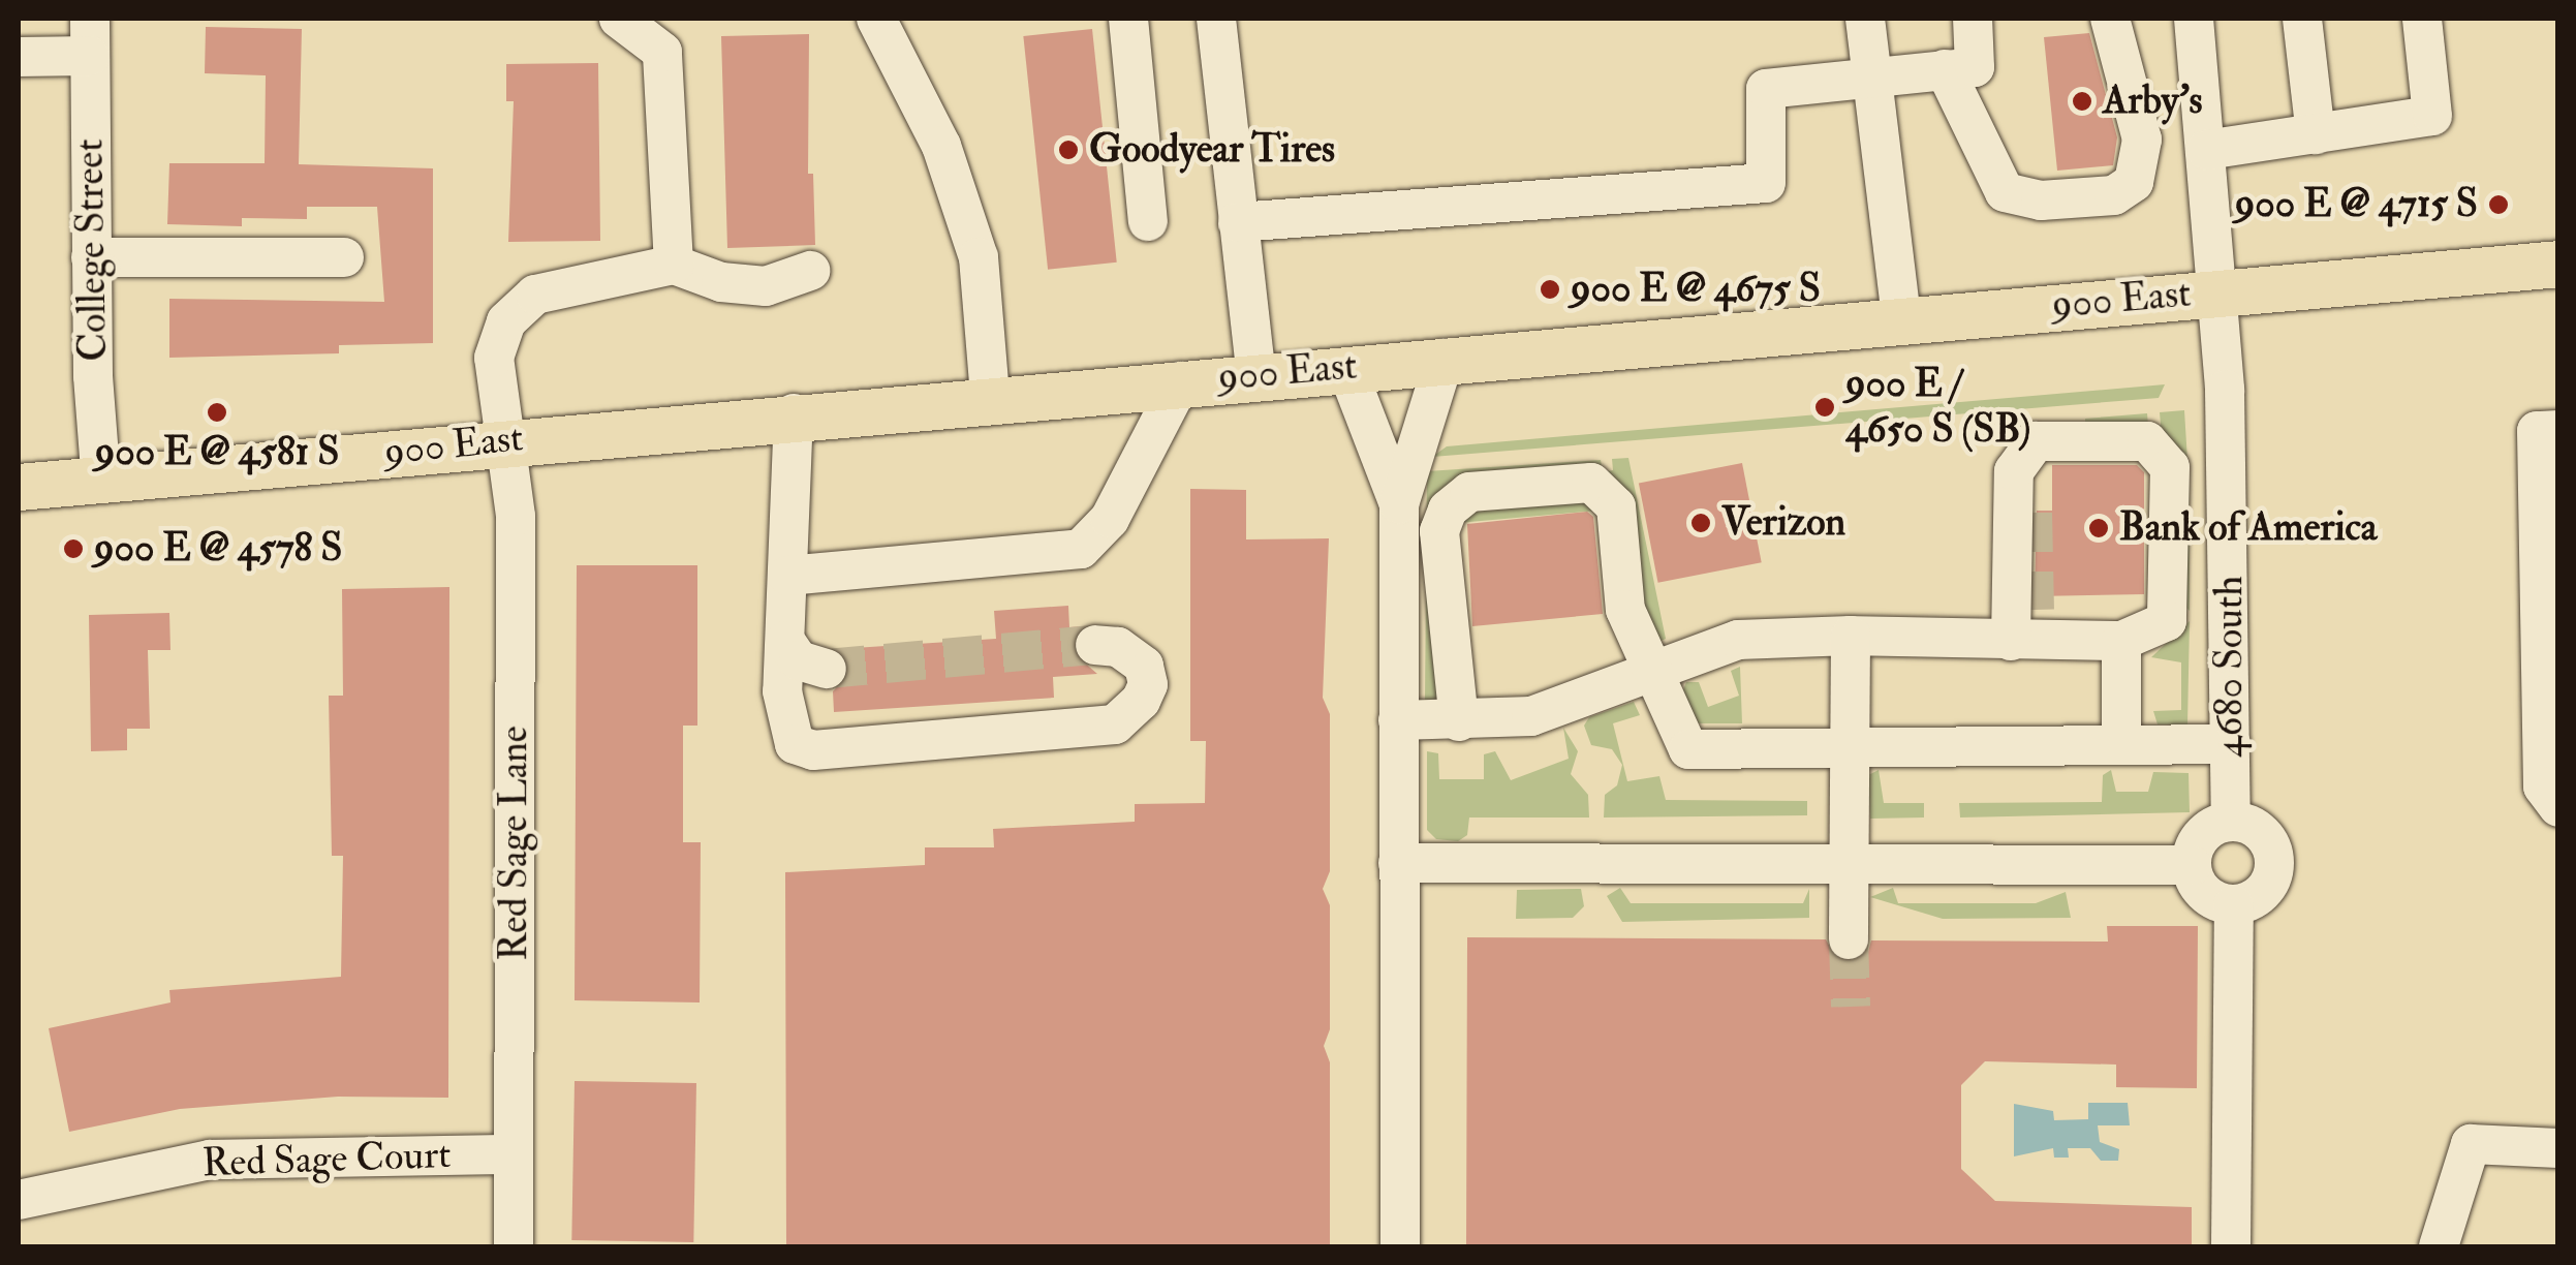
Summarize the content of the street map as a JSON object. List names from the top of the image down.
{
  "streets": {
    "main road": ["900 East"],
    "street": [
      "College Street",
      "4680 South",
      "Red Sage Lane",
      "Red Sage Court"
    ]
  },
  "crossings": [
    ["College Street", "900 East"],
    ["900 East", "4680 South"],
    ["900 East", "Red Sage Lane"],
    ["Red Sage Lane", "Red Sage Court"]
  ],
  "places": [
    "Arby's",
    "Goodyear Tires",
    "900 E @ 4715 S",
    "900 E @ 4675 S",
    "900 E / 4650 S (SB)",
    "900 E @ 4581 S",
    "Verizon",
    "Bank of America",
    "900 E @ 4578 S"
  ]
}
